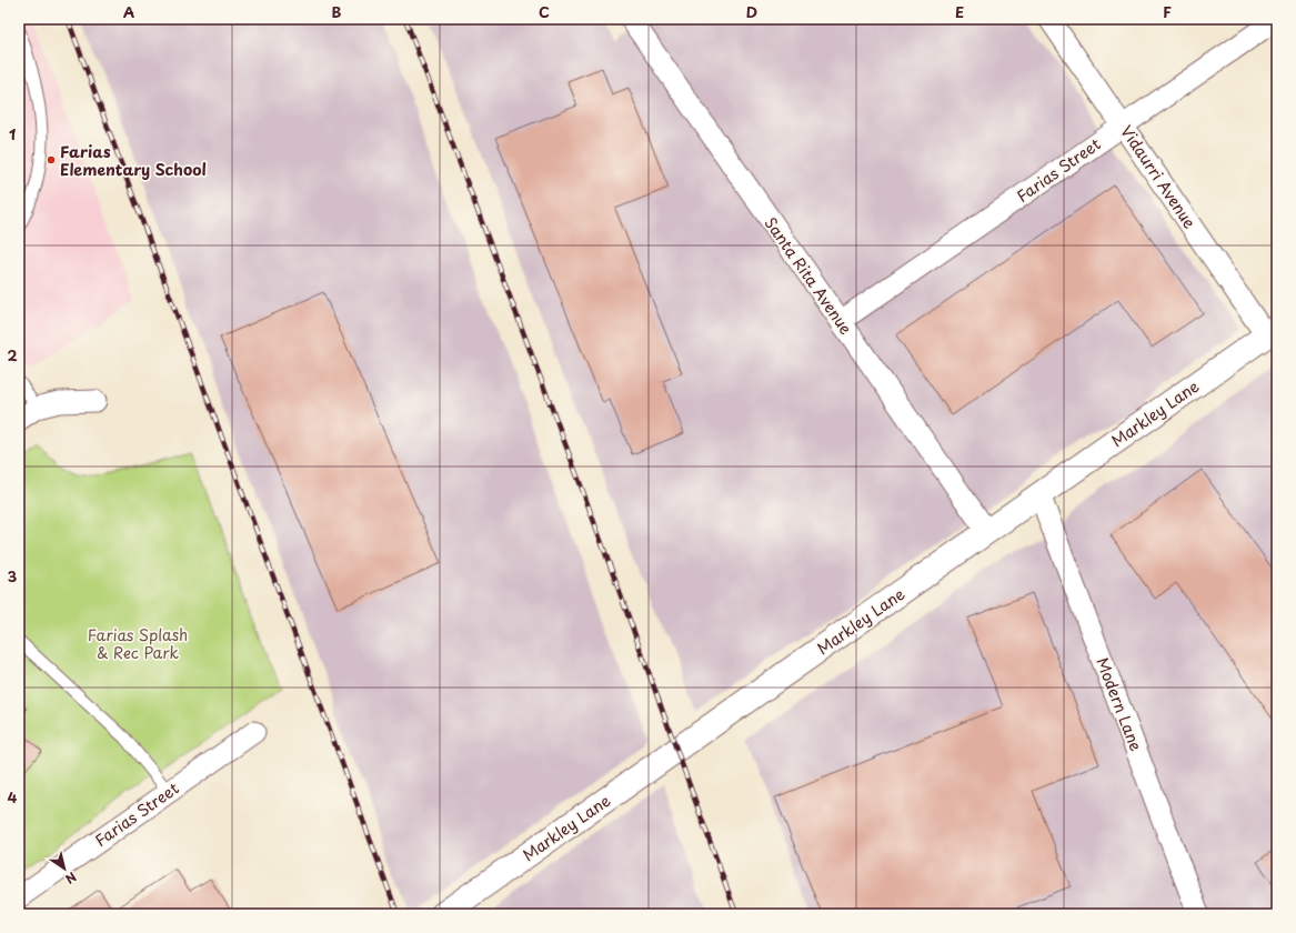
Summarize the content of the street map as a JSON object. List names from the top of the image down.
{
  "streets": {
    "street": [
      "Farias Street",
      "Vidaurri Avenue",
      "Santa Rita Avenue",
      "Markley Lane",
      "Modern Lane"
    ]
  },
  "crossings": [
    ["Farias Street", "Vidaurri Avenue"],
    ["Farias Street", "Santa Rita Avenue"],
    ["Vidaurri Avenue", "Markley Lane"],
    ["Santa Rita Avenue", "Markley Lane"],
    ["Markley Lane", "Modern Lane"]
  ],
  "parks": ["Farias Splash & Rec Park"],
  "places": ["Farias Elementary School"],
  "north": "bottom right",
  "grid": {
    "columns": [
      "A",
      "B",
      "C",
      "D",
      "E",
      "F"
    ],
    "rows": [
      "1",
      "2",
      "3",
      "4"
    ]
  }
}
